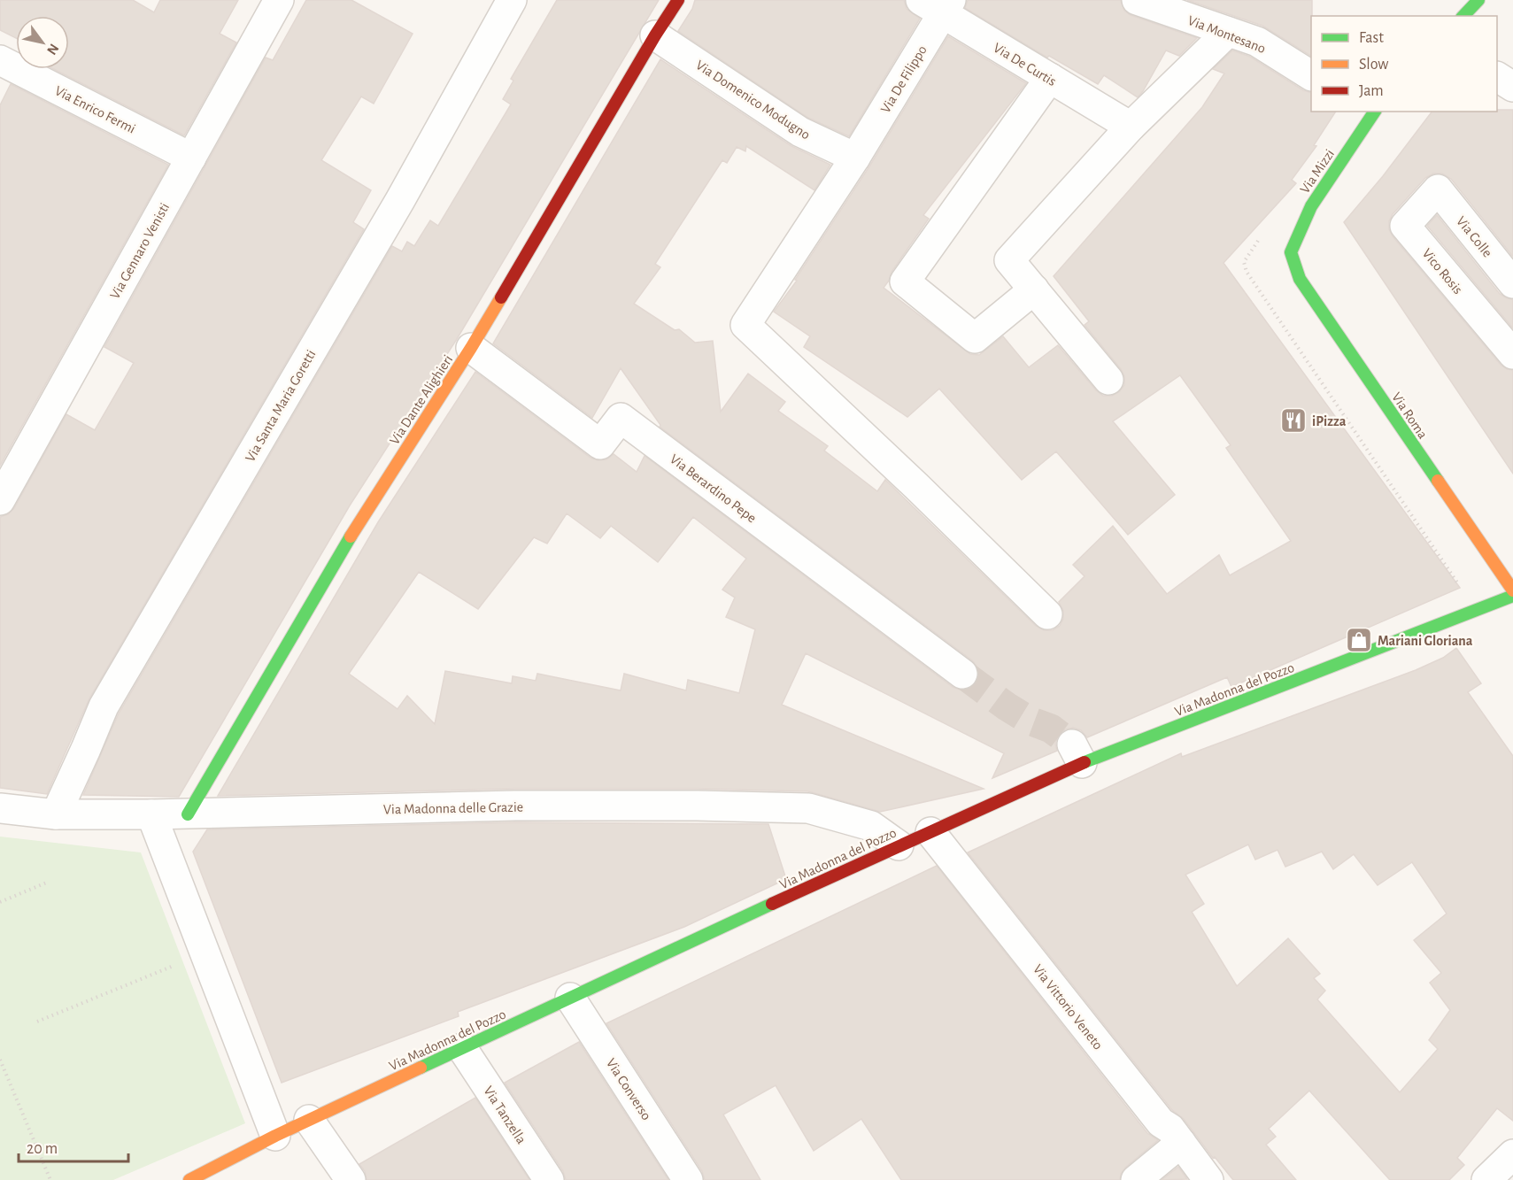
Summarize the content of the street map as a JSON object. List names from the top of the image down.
{
  "streets": {
    "street": [
      "Via Montesano",
      "Via De Curtis",
      "Via De Filippo",
      "Via Domenico Modugno",
      "Via Enrico Fermi",
      "Via Mizzi",
      "Via Colle",
      "Via Gennaro Venisti",
      "Vico Rosis",
      "Via Dante Alighieri",
      "Via Santa Maria Goretti",
      "Via Roma",
      "Via Berardino Pepe",
      "Via Madonna del Pozzo",
      "Via Madonna delle Grazie",
      "Via Vittorio Veneto",
      "Via Converso",
      "Via Tanzella"
    ]
  },
  "crossings": [
    ["Via De Curtis", "Via De Filippo"],
    ["Via De Filippo", "Via Domenico Modugno"],
    ["Via Domenico Modugno", "Via Dante Alighieri"],
    ["Via Enrico Fermi", "Via Gennaro Venisti"],
    ["Via Mizzi", "Via Roma"],
    ["Via Colle", "Vico Rosis"],
    ["Via Dante Alighieri", "Via Berardino Pepe"],
    ["Via Dante Alighieri", "Via Madonna delle Grazie"],
    ["Via Santa Maria Goretti", "Via Madonna delle Grazie"],
    ["Via Madonna del Pozzo", "Via Madonna delle Grazie"],
    ["Via Madonna del Pozzo", "Via Vittorio Veneto"],
    ["Via Madonna del Pozzo", "Via Converso"],
    ["Via Madonna del Pozzo", "Via Tanzella"]
  ],
  "places": {
    "restaurant": ["iPizza"],
    "shop": ["Mariani Gloriana"]
  },
  "legend": ["Fast", "Slow", "Jam"],
  "scale_bar": "20 m",
  "north": "bottom right"
}
